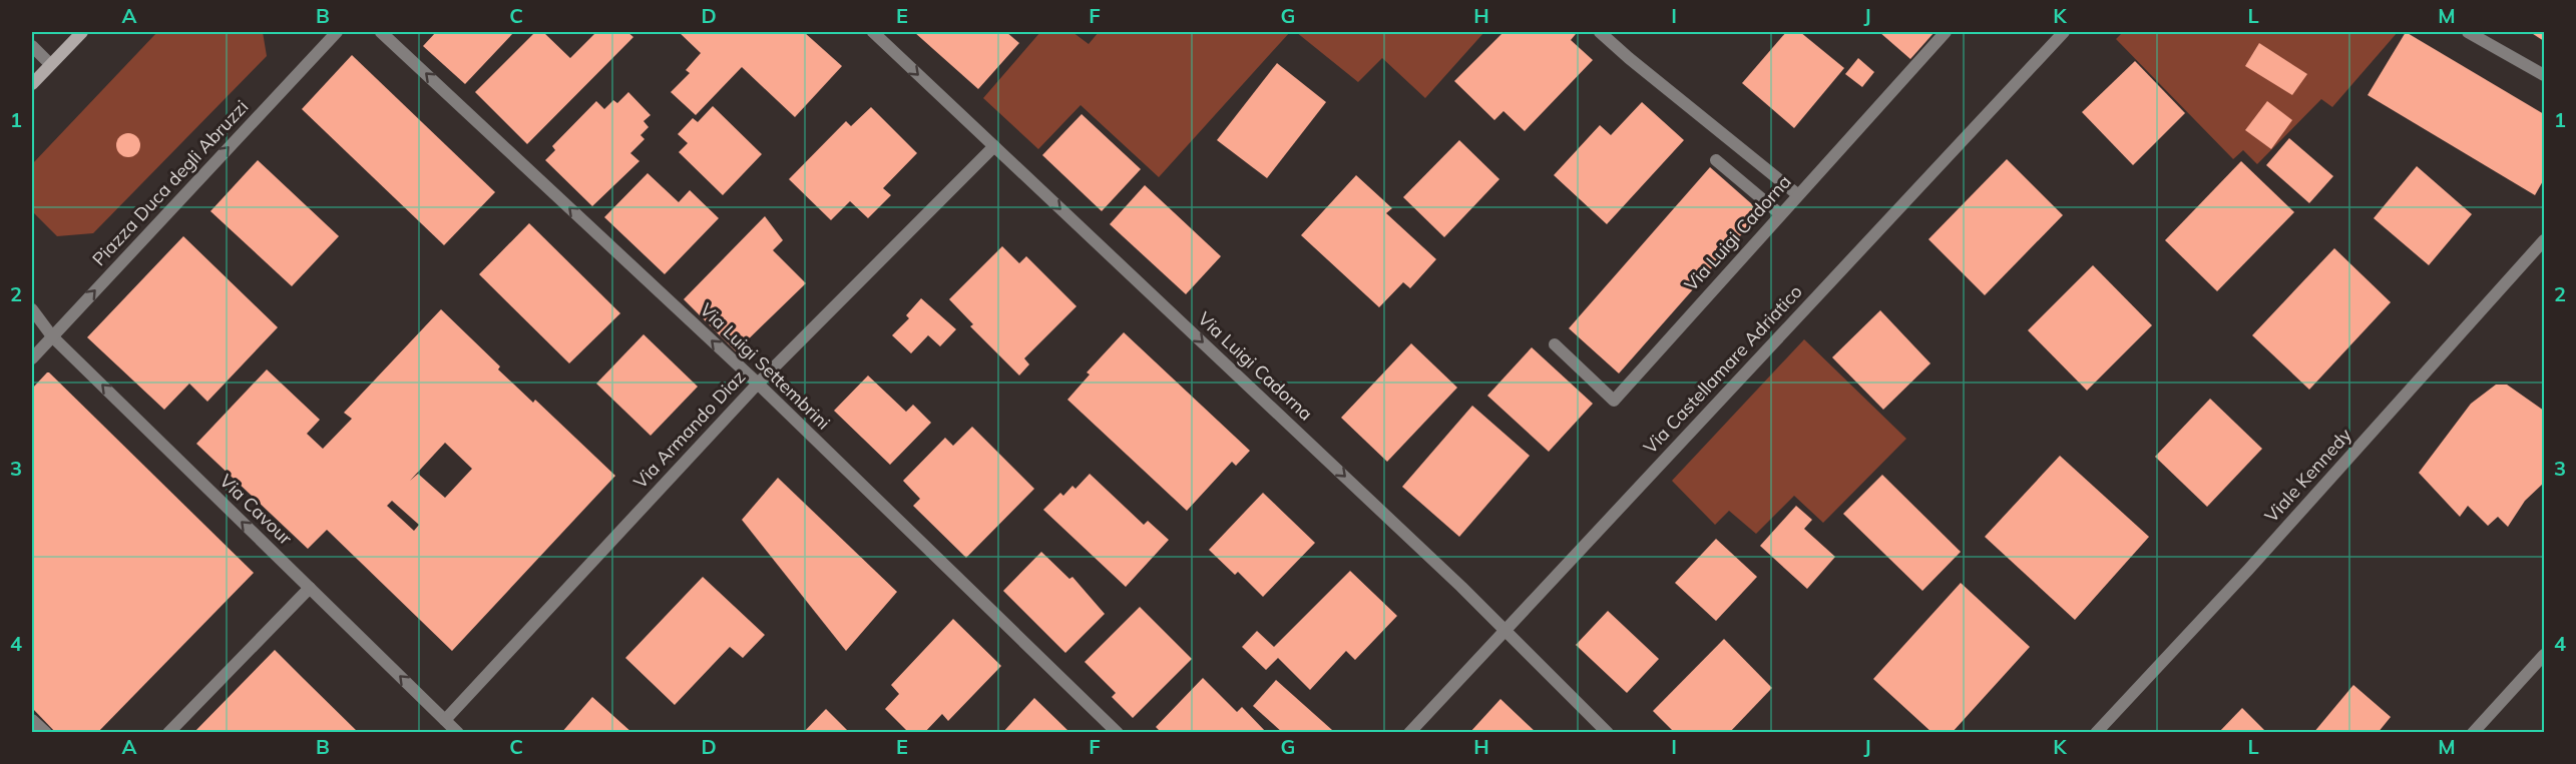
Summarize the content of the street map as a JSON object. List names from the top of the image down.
{
  "streets": {
    "street": [
      "Piazza Duca degli Abruzzi",
      "Via Luigi Cadorna",
      "Via Luigi Settembrini",
      "Via Castellamare Adriatico",
      "Via Armando Diaz",
      "Viale Kennedy",
      "Via Cavour"
    ]
  },
  "crossings": [
    ["Piazza Duca degli Abruzzi", "Via Cavour"],
    ["Via Luigi Cadorna", "Via Castellamare Adriatico"],
    ["Via Luigi Cadorna", "Via Armando Diaz"],
    ["Via Luigi Settembrini", "Via Armando Diaz"],
    ["Via Armando Diaz", "Via Cavour"]
  ],
  "one_way": [
    "Piazza Duca degli Abruzzi",
    "Via Luigi Cadorna",
    "Via Luigi Settembrini",
    "Via Cavour"
  ],
  "grid": {
    "columns": [
      "A",
      "B",
      "C",
      "D",
      "E",
      "F",
      "G",
      "H",
      "I",
      "J",
      "K",
      "L",
      "M"
    ],
    "rows": [
      "1",
      "2",
      "3",
      "4"
    ]
  }
}
